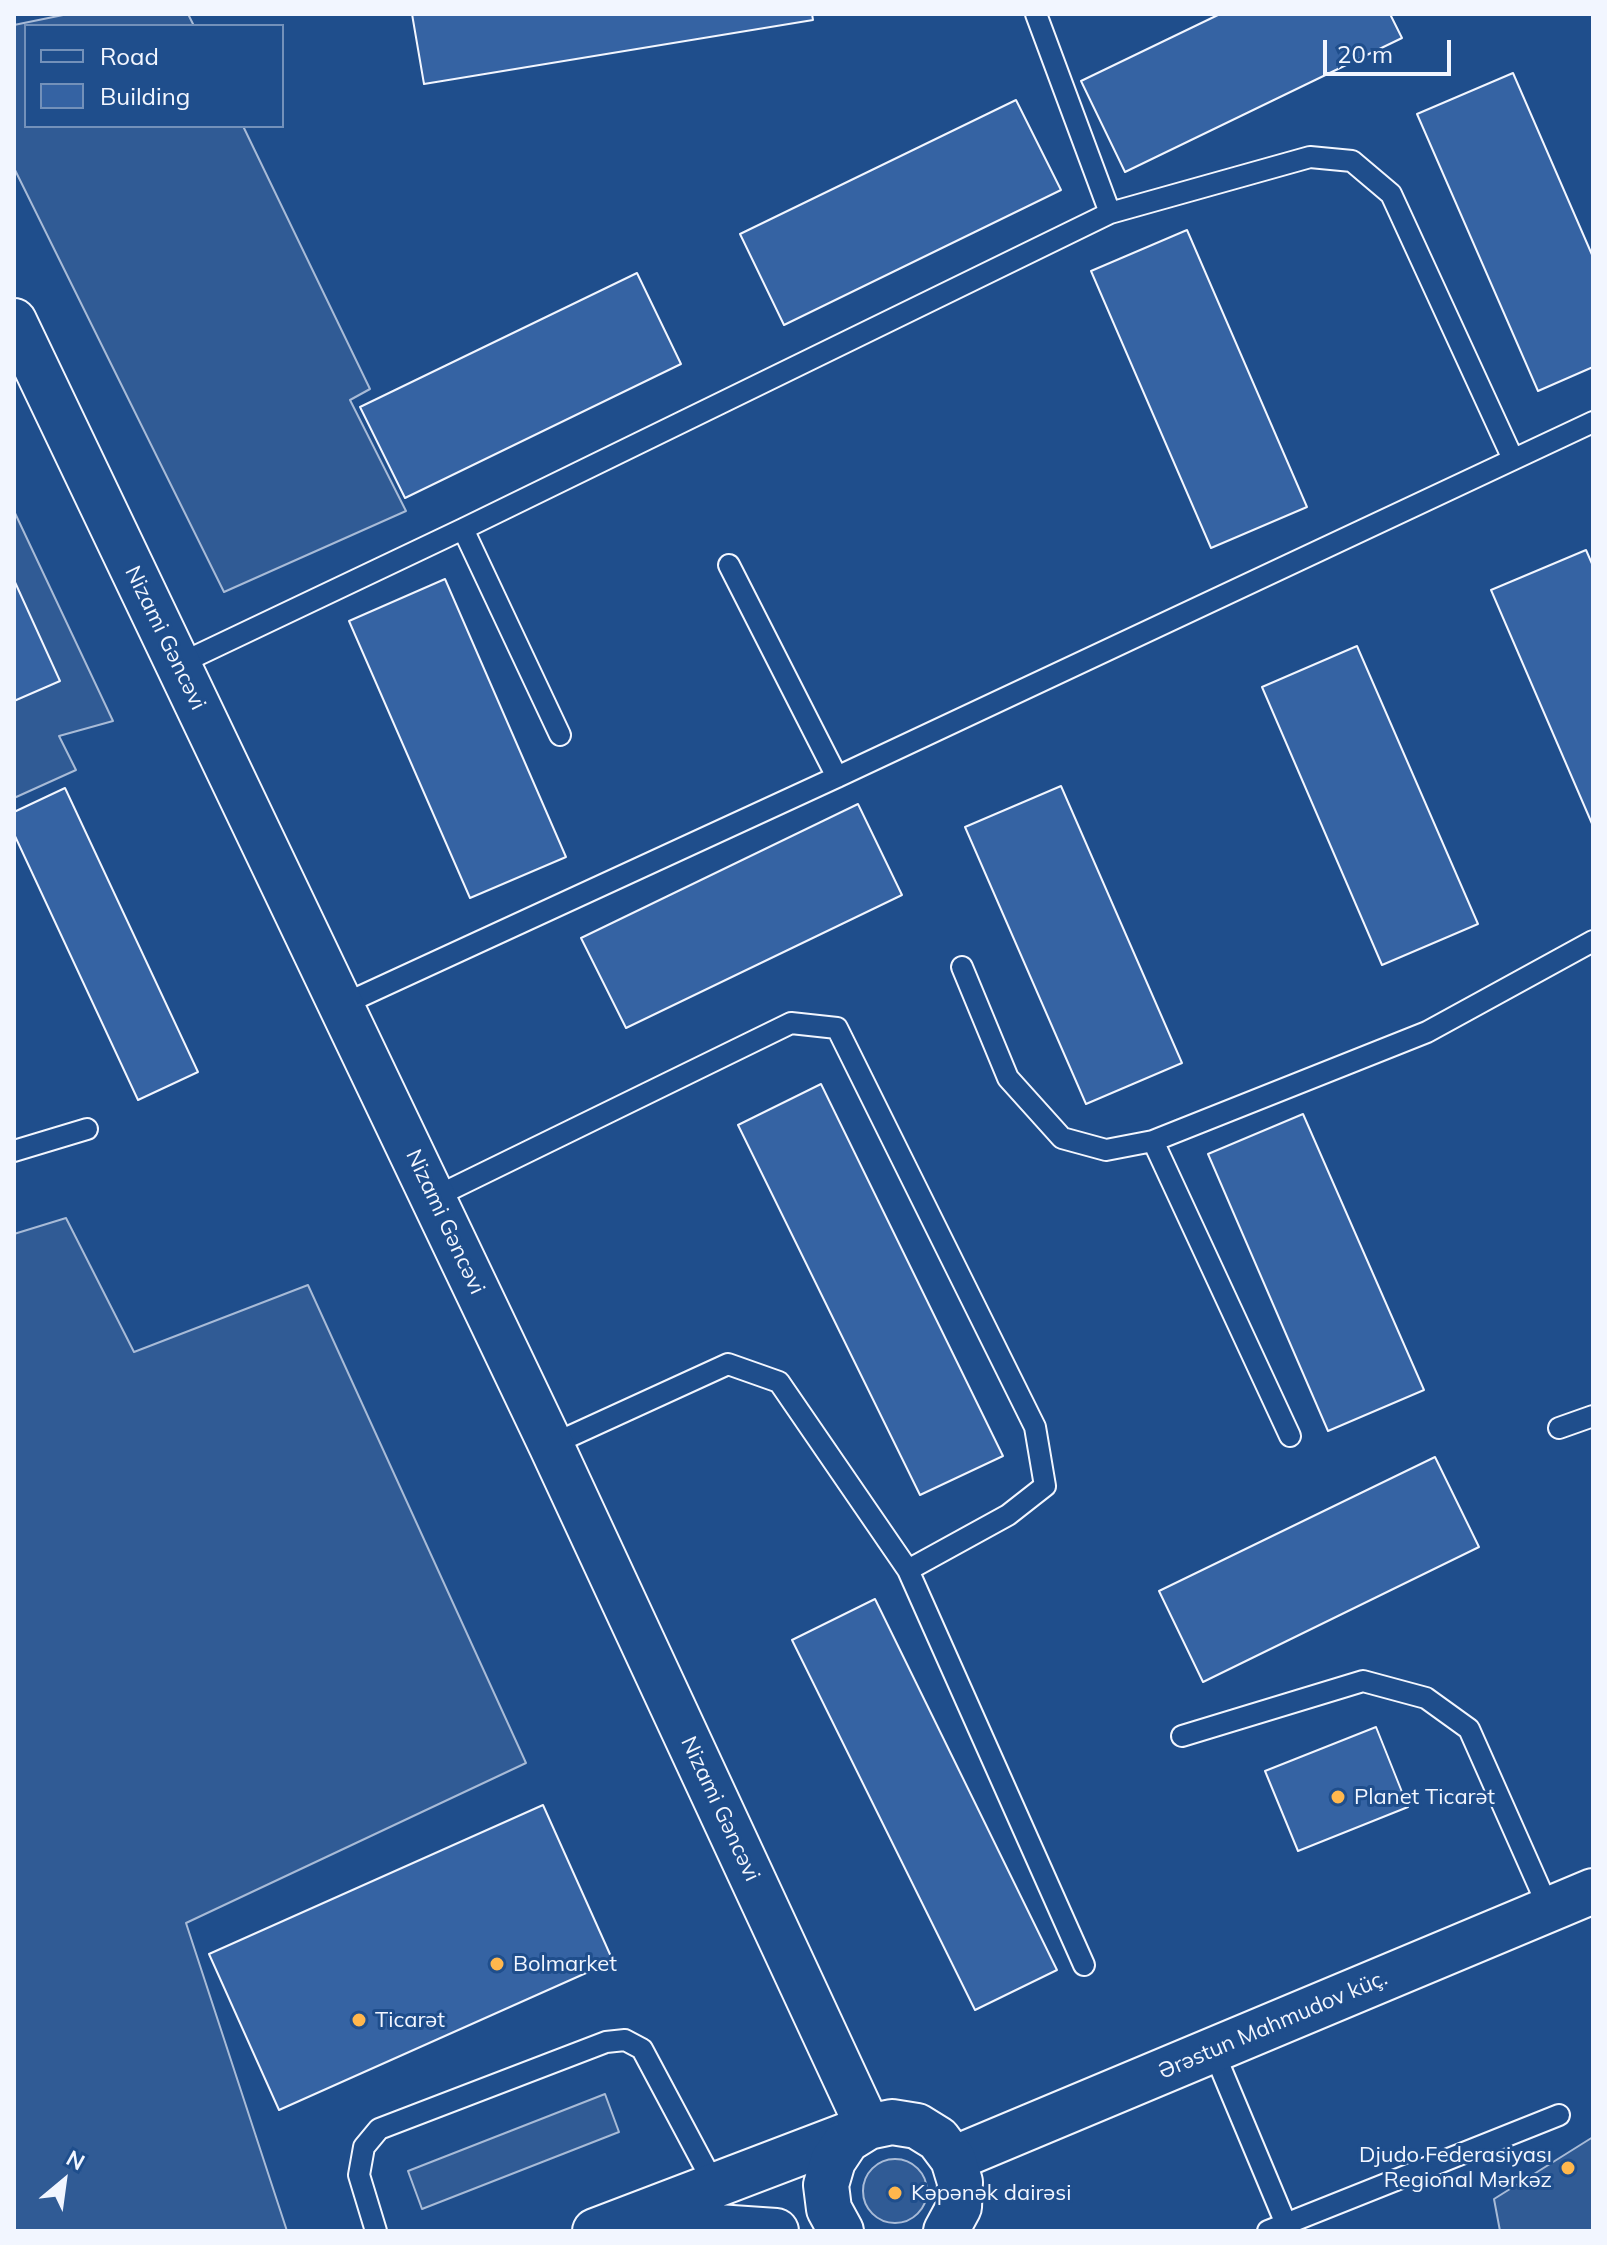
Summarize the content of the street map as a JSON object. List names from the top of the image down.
{
  "streets": {
    "main road": ["Nizami Gəncəvi", "Ərəstun Mahmudov küç."]
  },
  "places": [
    "Planet Ticarət",
    "Bolmarket",
    "Ticarət",
    "Djudo Federasiyası Regional Mərkəz",
    "Kəpənək dairəsi"
  ],
  "legend": ["Road", "Building"],
  "scale_bar": "20 m",
  "north": "top right"
}
